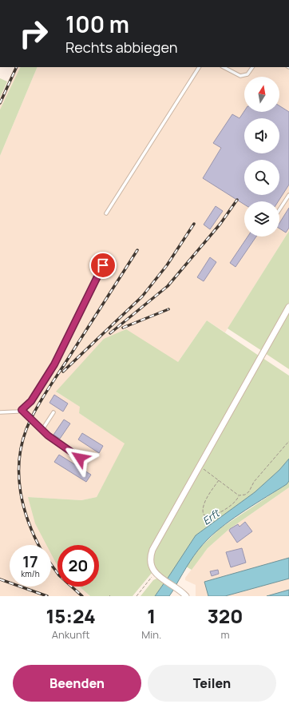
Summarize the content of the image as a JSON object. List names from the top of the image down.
{
  "water": ["Erft"],
  "north": "top",
  "page": {
    "turn": ["100 m", "Rechts abbiegen"],
    "speed": "17 km/h",
    "limit": "20",
    "eta": [
      "15:24",
      "Ankunft",
      "1",
      "Min.",
      "320",
      "m"
    ],
    "buttons": ["Beenden", "Teilen"]
  }
}
